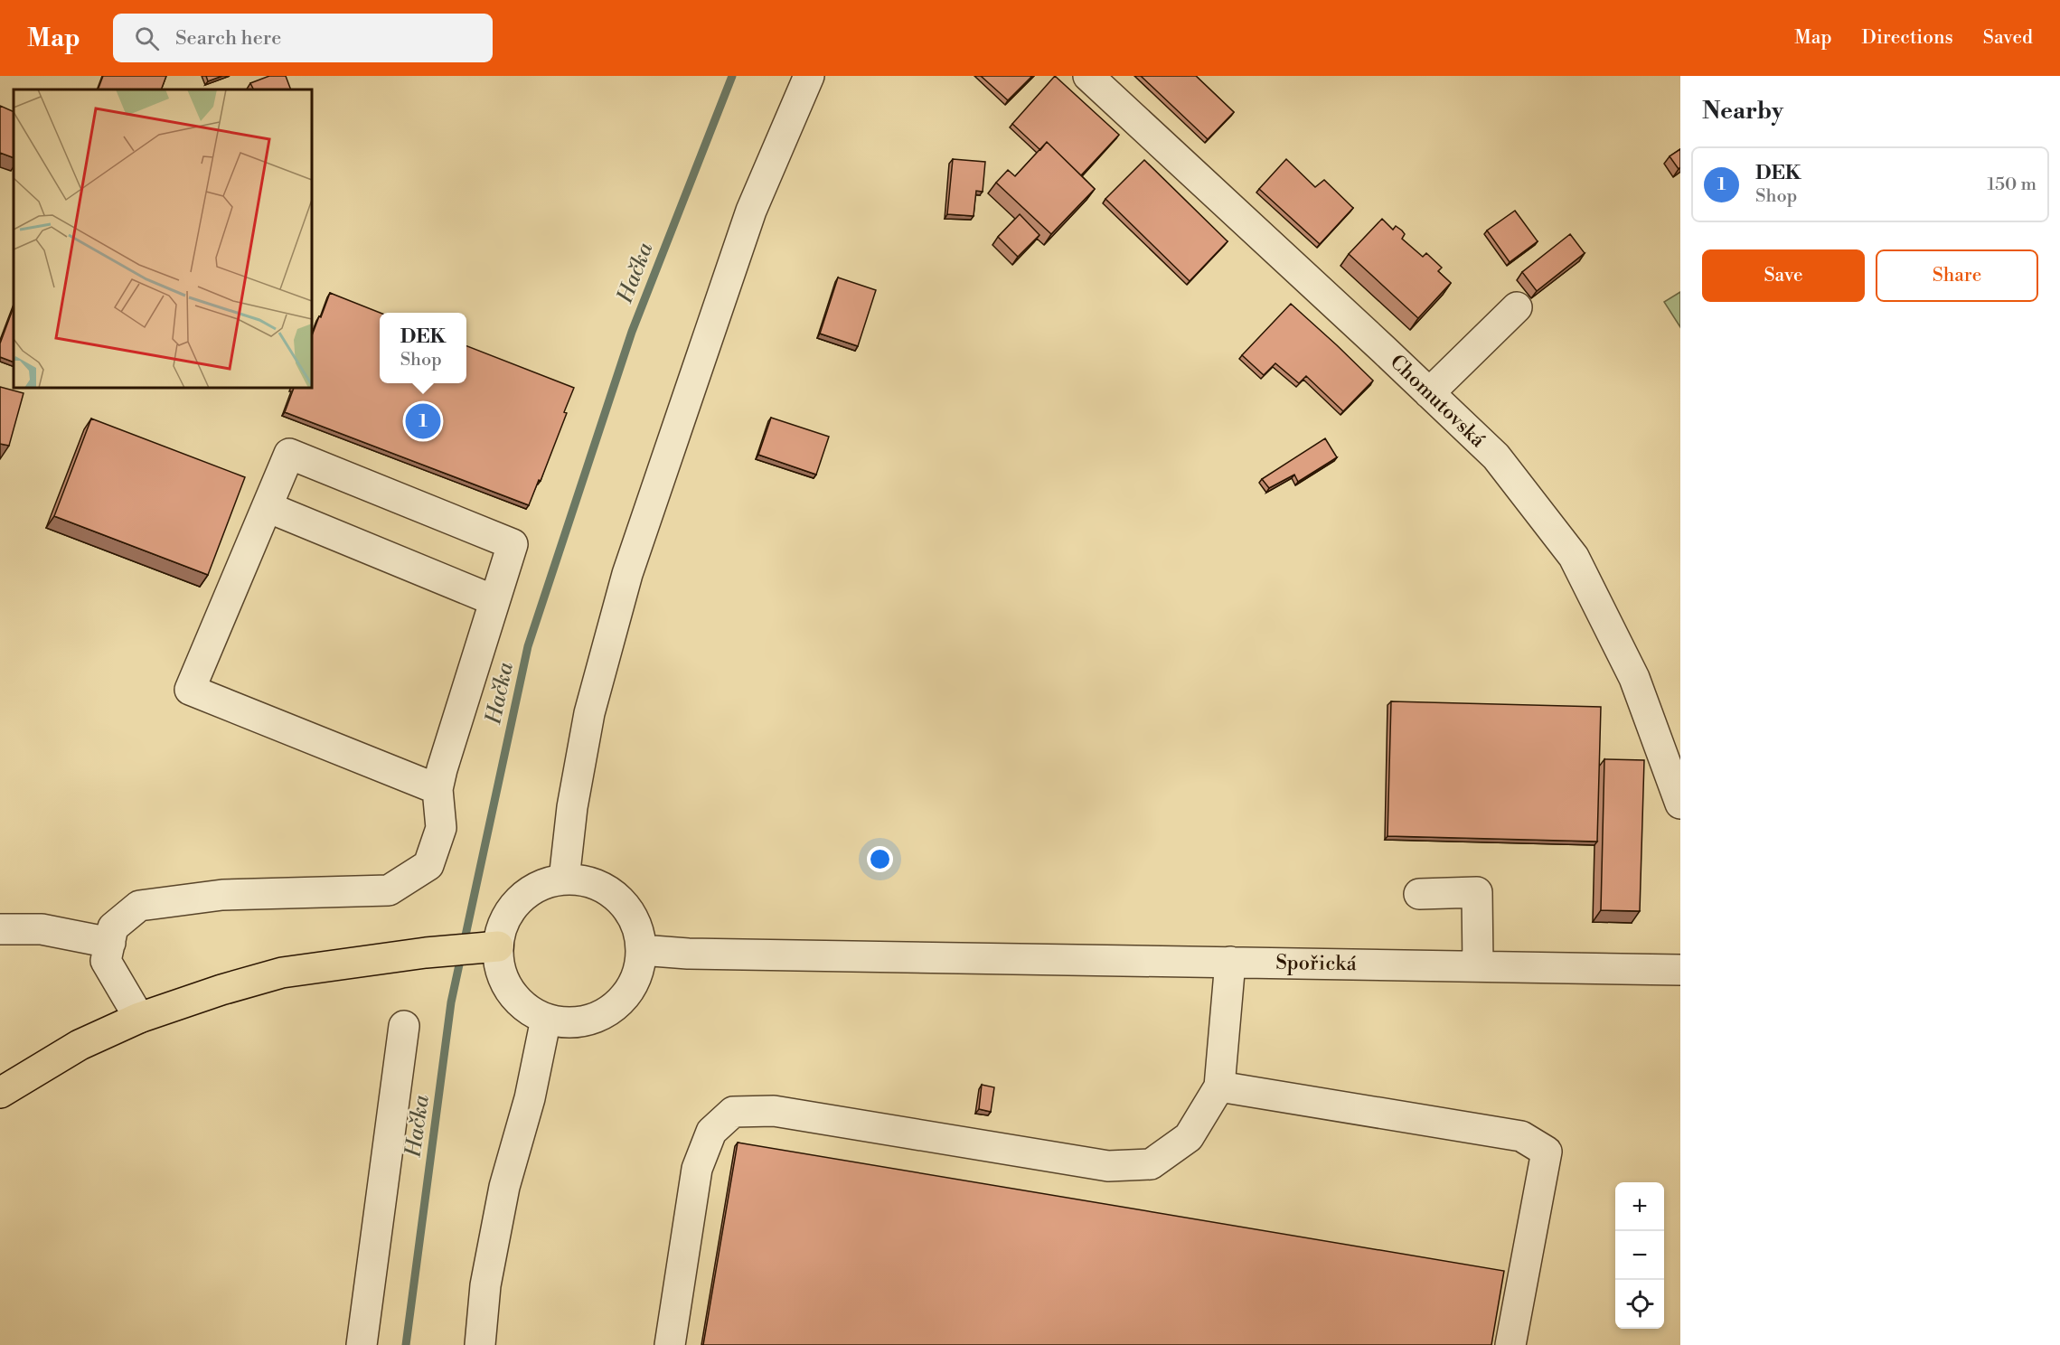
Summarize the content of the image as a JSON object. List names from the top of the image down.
{
  "streets": {
    "street": ["Chomutovská", "Spořická"]
  },
  "water": ["Hačka"],
  "page": {
    "header": "Map",
    "search": "Search here",
    "nav": ["Map", "Directions", "Saved"],
    "heading": "Nearby",
    "list": [
      {
        "mark": "1",
        "name": "DEK",
        "note": "Shop",
        "value": "150 m"
      }
    ],
    "buttons": ["Save", "Share"],
    "popup": ["DEK", "Shop"],
    "pins": "1",
    "map_buttons": ["+", "−"]
  }
}
